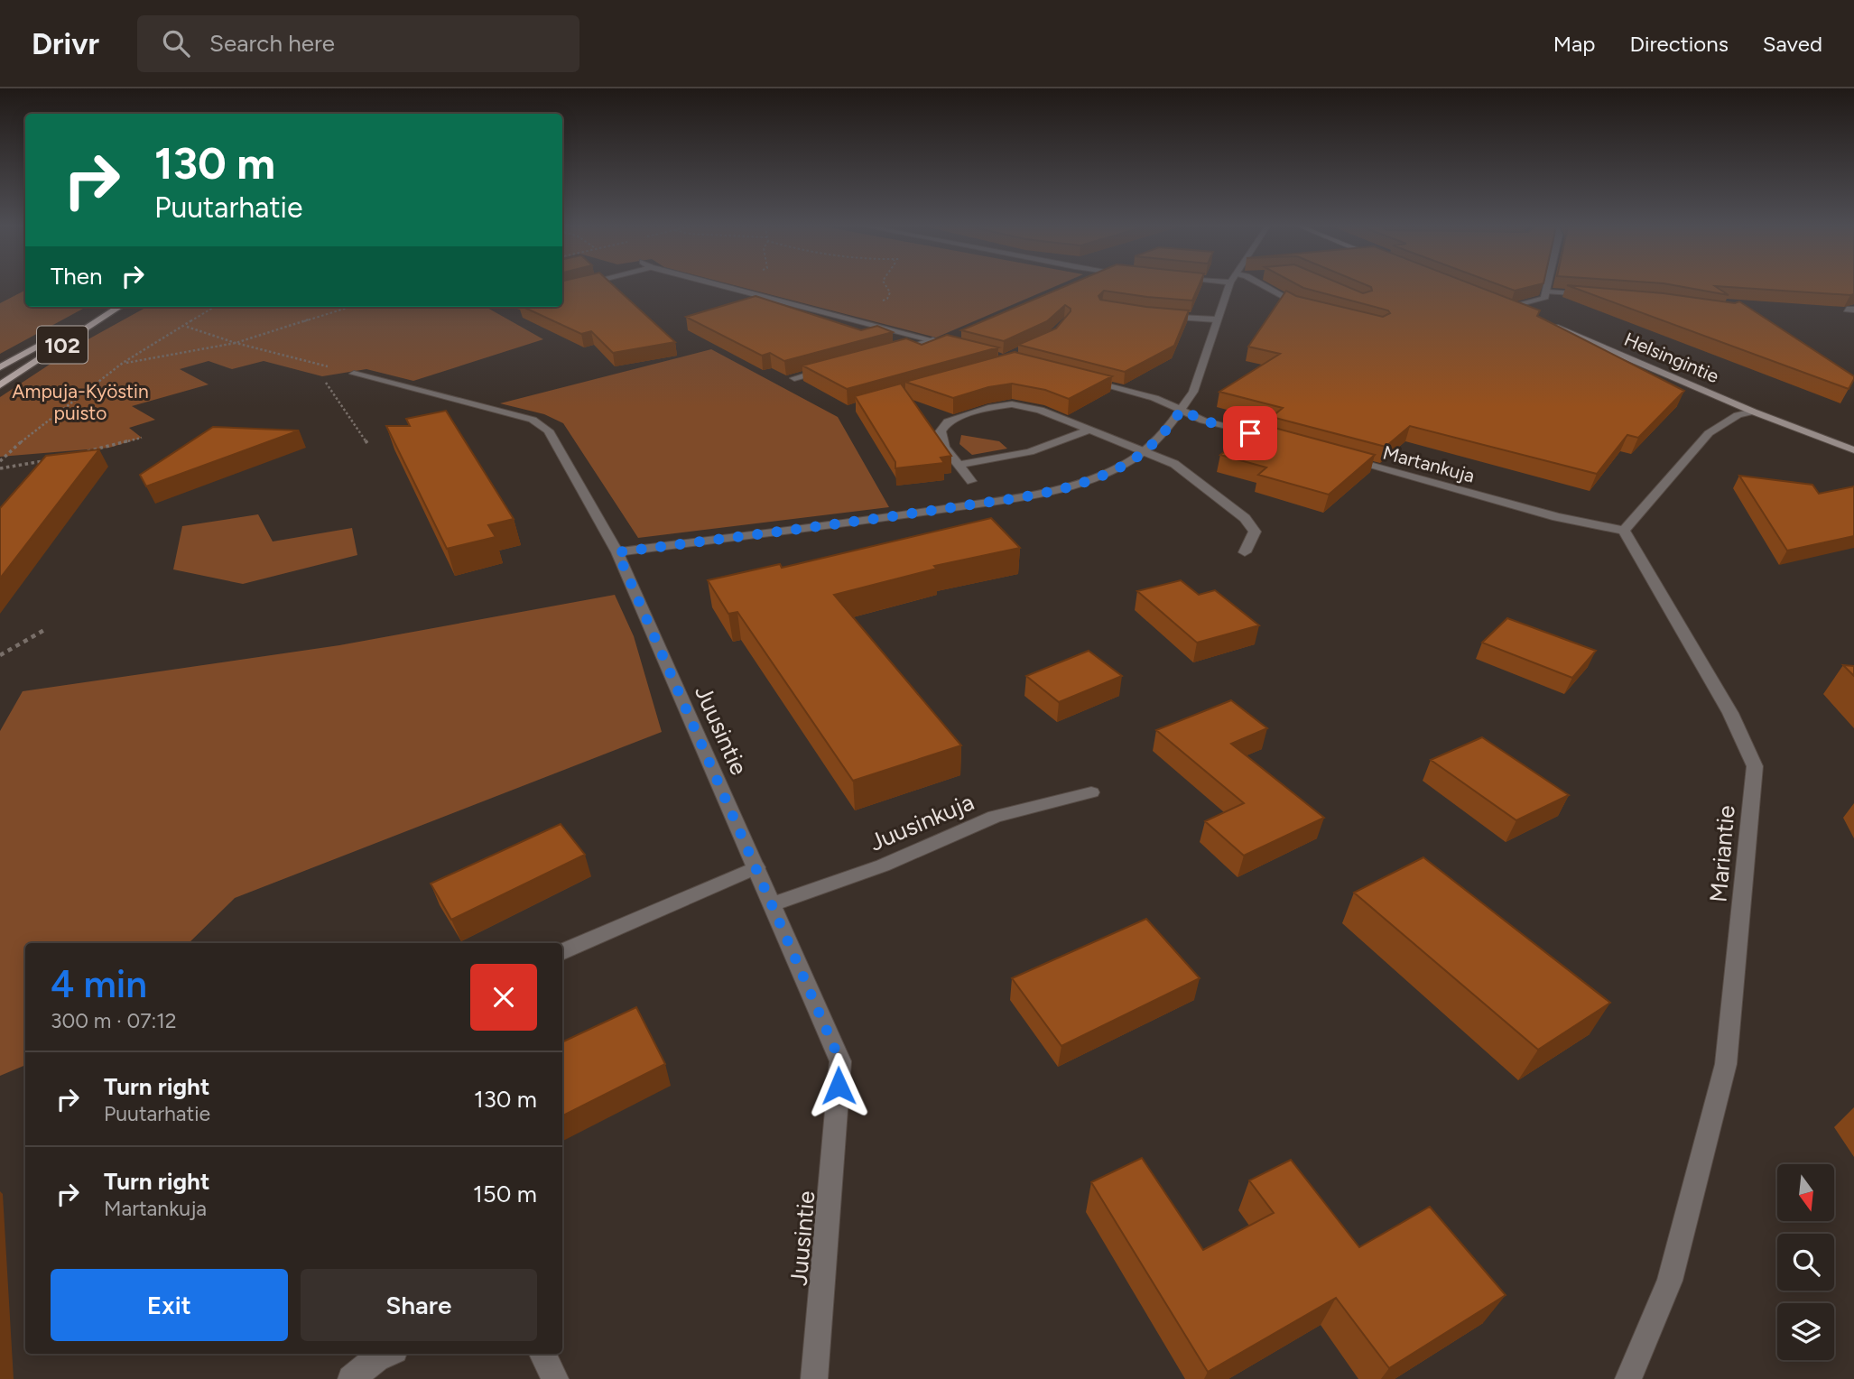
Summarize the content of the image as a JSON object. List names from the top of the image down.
{
  "streets": {
    "highway": ["102"],
    "main road": ["Helsingintie"],
    "street": [
      "Martankuja",
      "Juusintie",
      "Juusinkuja",
      "Mariantie"
    ]
  },
  "crossings": [
    ["Martankuja", "Mariantie"],
    ["Juusintie", "Juusinkuja"]
  ],
  "parks": ["Ampuja-Kyöstin puisto"],
  "north": "bottom",
  "page": {
    "header": "Drivr",
    "search": "Search here",
    "nav": ["Map", "Directions", "Saved"],
    "turn": ["130 m", "Puutarhatie"],
    "then": "Then",
    "heading": ["4 min", "300 m · 07:12"],
    "list": [
      {
        "name": "Turn right",
        "note": "Puutarhatie",
        "value": "130 m"
      },
      {
        "name": "Turn right",
        "note": "Martankuja",
        "value": "150 m"
      }
    ],
    "buttons": ["Exit", "Share"]
  }
}
